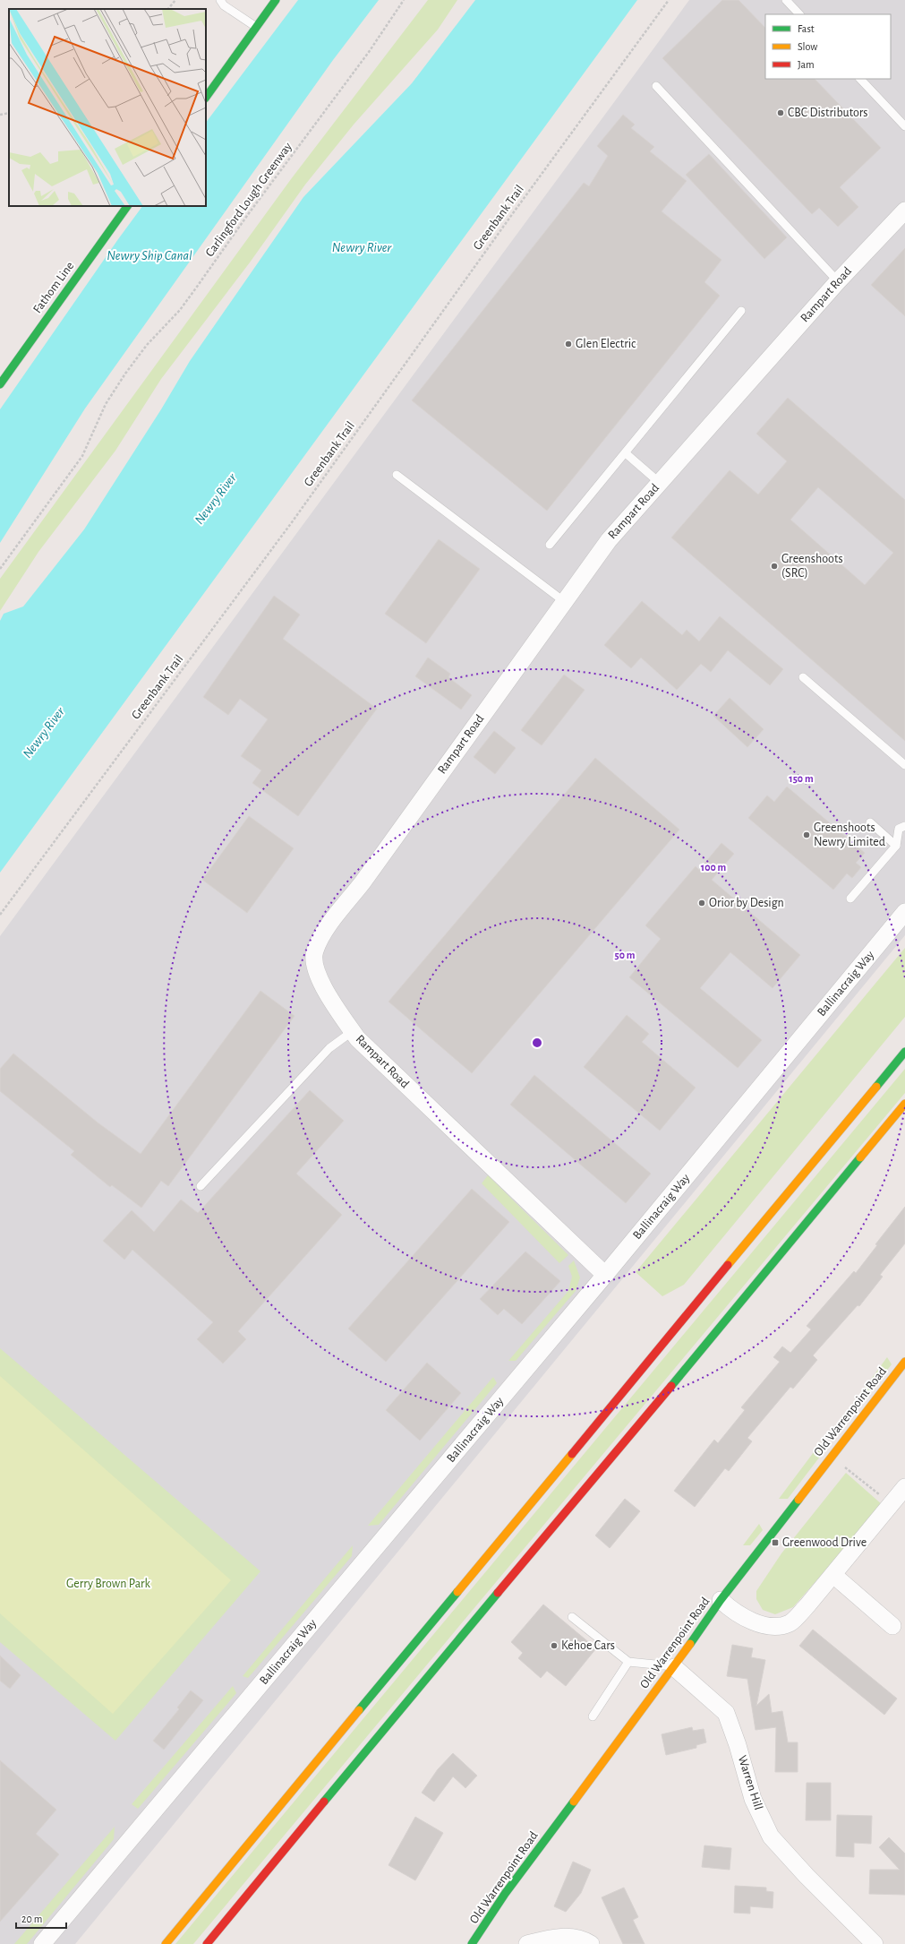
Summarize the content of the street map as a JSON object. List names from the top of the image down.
{
  "streets": {
    "main road": ["Fathom Line", "Old Warrenpoint Road"],
    "street": ["Rampart Road", "Ballinacraig Way", "Warren Hill"],
    "path": ["Carlingford Lough Greenway", "Greenbank Trail"]
  },
  "crossings": [
    ["Rampart Road", "Ballinacraig Way"],
    ["Old Warrenpoint Road", "Warren Hill"]
  ],
  "water": ["Newry River", "Newry Ship Canal"],
  "parks": ["Gerry Brown Park"],
  "places": {
    "other": [
      "CBC Distributors",
      "Glen Electric",
      "Greenshoots (SRC)",
      "Greenshoots Newry Limited",
      "Orior by Design",
      "Kehoe Cars"
    ],
    "transit": ["Greenwood Drive"]
  },
  "legend": ["Fast", "Slow", "Jam"],
  "scale_bar": "20 m",
  "rings": ["150 m", "100 m", "50 m"]
}
